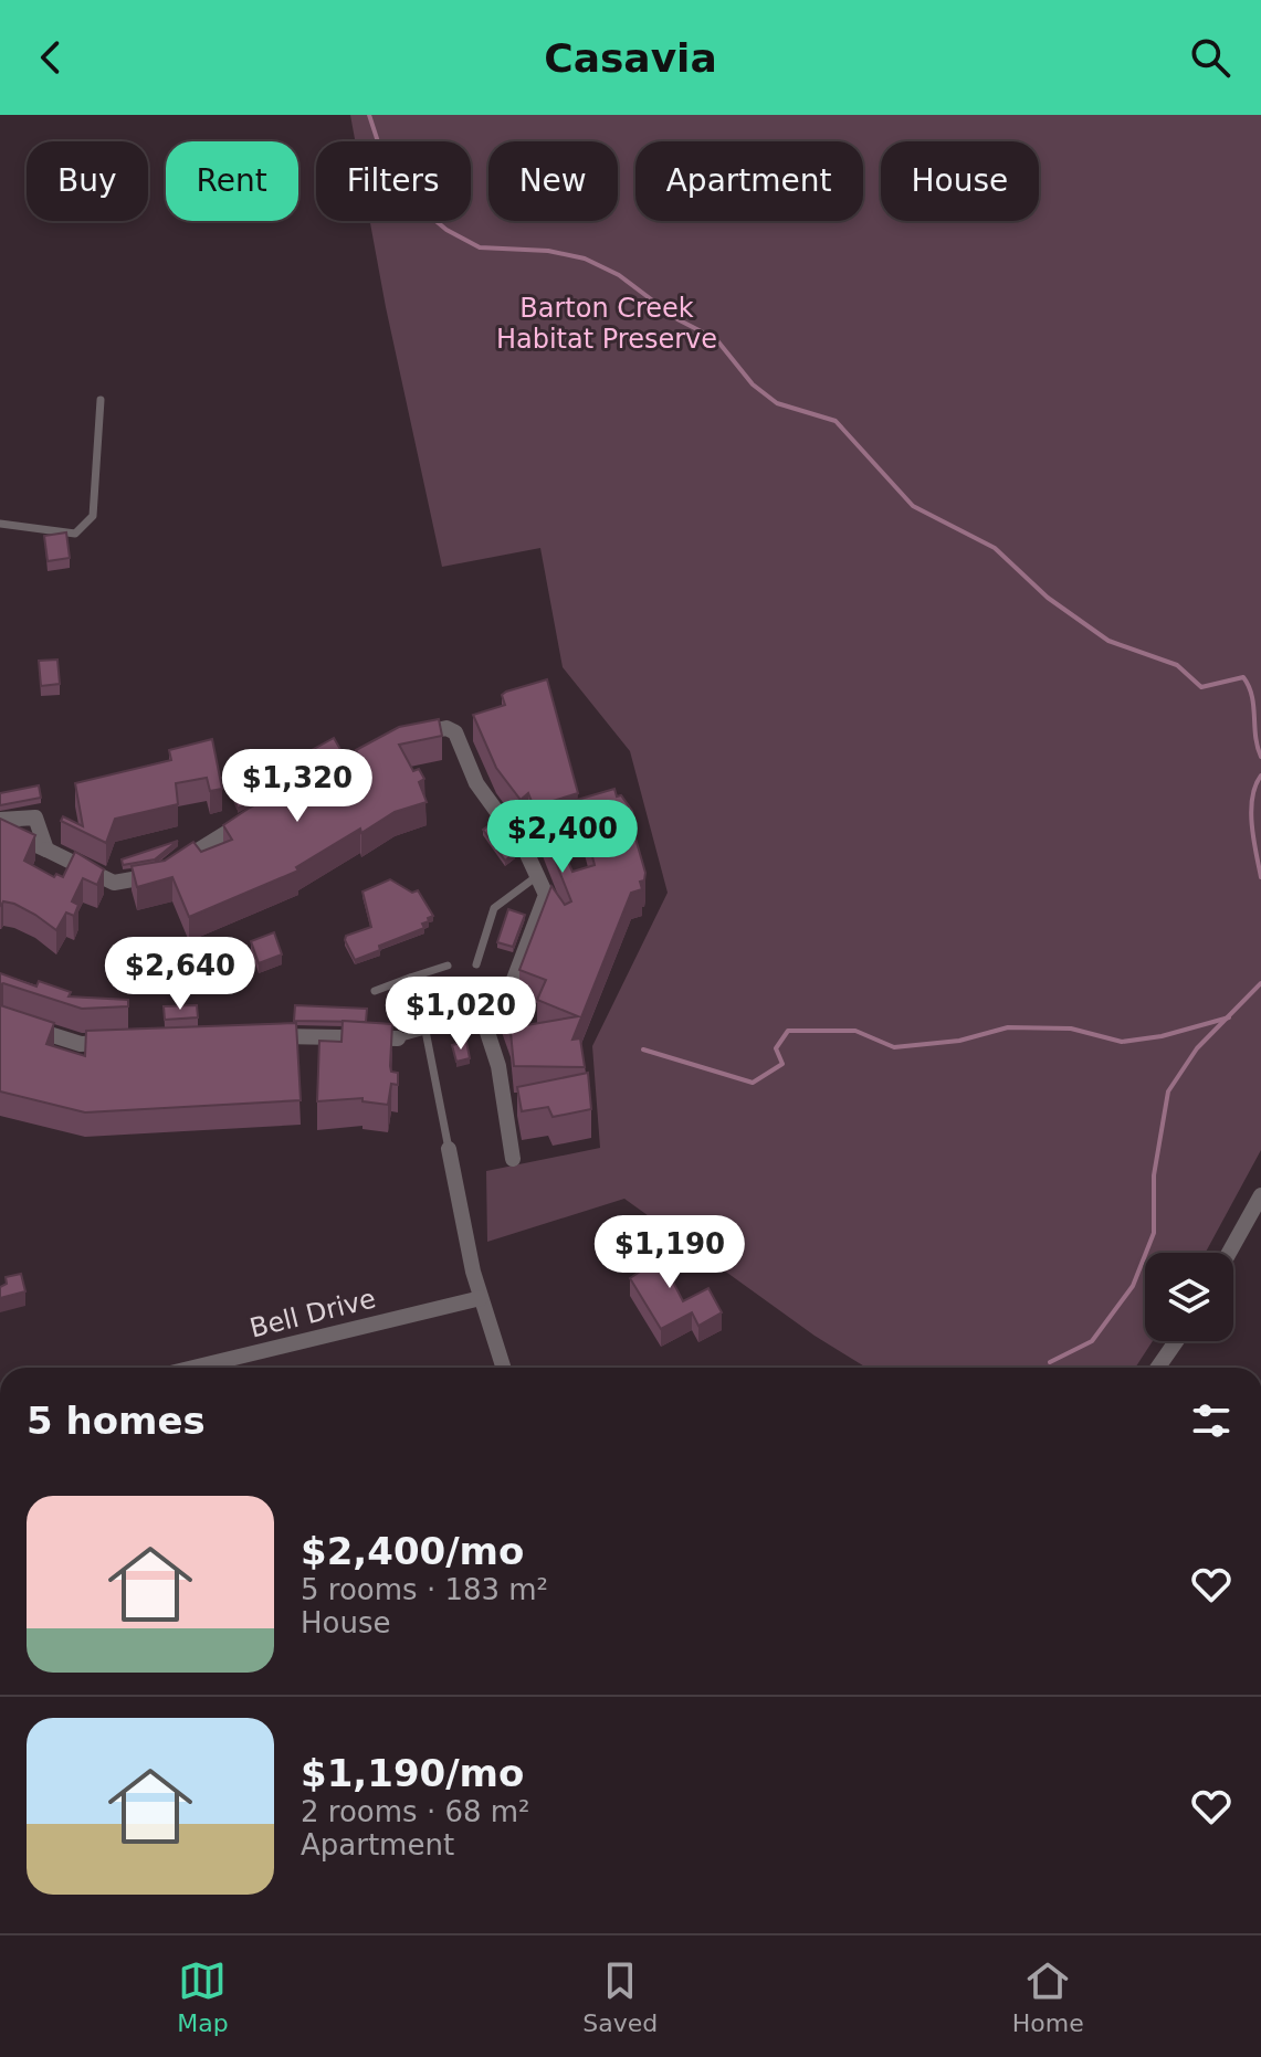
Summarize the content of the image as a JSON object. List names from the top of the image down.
{
  "streets": {
    "street": ["Bell Drive"]
  },
  "parks": ["Barton Creek Habitat Preserve"],
  "page": {
    "header": "Casavia",
    "chip": [
      "Buy",
      "Rent",
      "Filters",
      "New",
      "Apartment",
      "House"
    ],
    "price": [
      "$1,320",
      "$2,400",
      "$2,640",
      "$1,020",
      "$1,190"
    ],
    "heading": "5 homes",
    "list": [
      {
        "name": "$2,400/mo",
        "note": "5 rooms · 183 m² · House"
      },
      {
        "name": "$1,190/mo",
        "note": "2 rooms · 68 m² · Apartment"
      }
    ],
    "tabs": ["Map", "Saved", "Home"]
  }
}
